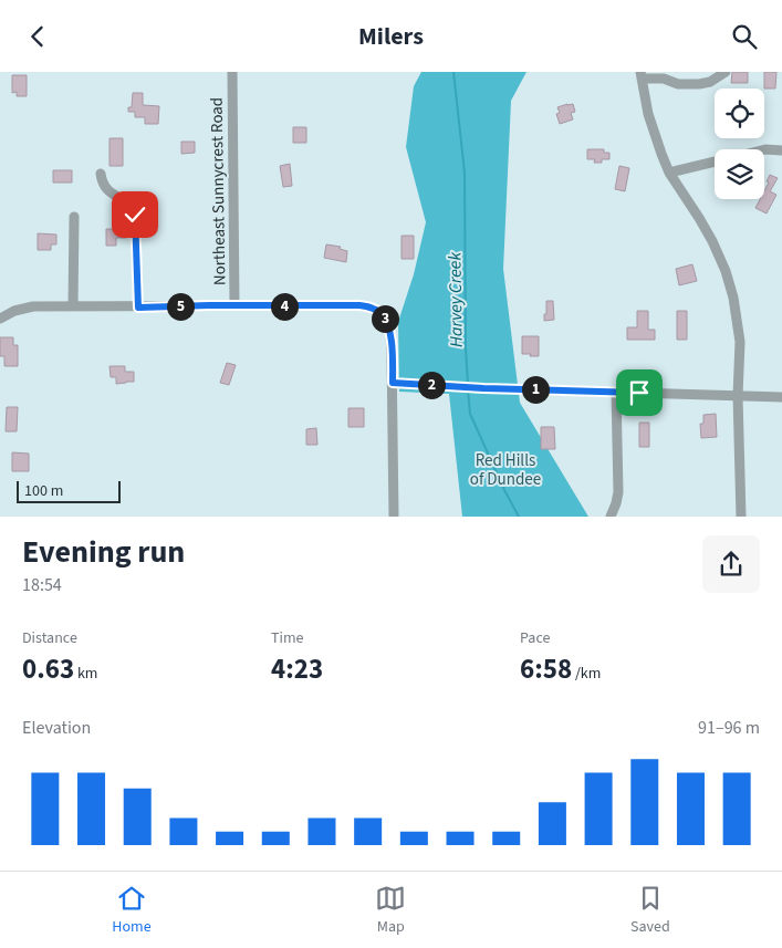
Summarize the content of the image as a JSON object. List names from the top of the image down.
{
  "streets": {
    "street": ["Northeast Sunnycrest Road"]
  },
  "water": ["Harvey Creek"],
  "parks": ["Red Hills of Dundee"],
  "scale_bar": "100 m",
  "page": {
    "header": "Milers",
    "pins": [
      "4",
      "5",
      "3",
      "2",
      "1"
    ],
    "scale": "100 m",
    "heading": ["Evening run", "18:54"],
    "stats": [
      ["Distance", "0.63 km"],
      ["Time", "4:23"],
      ["Pace", "6:58 /km"]
    ],
    "chart": ["Elevation", "91–96 m"],
    "tabs": ["Home", "Map", "Saved"]
  }
}
